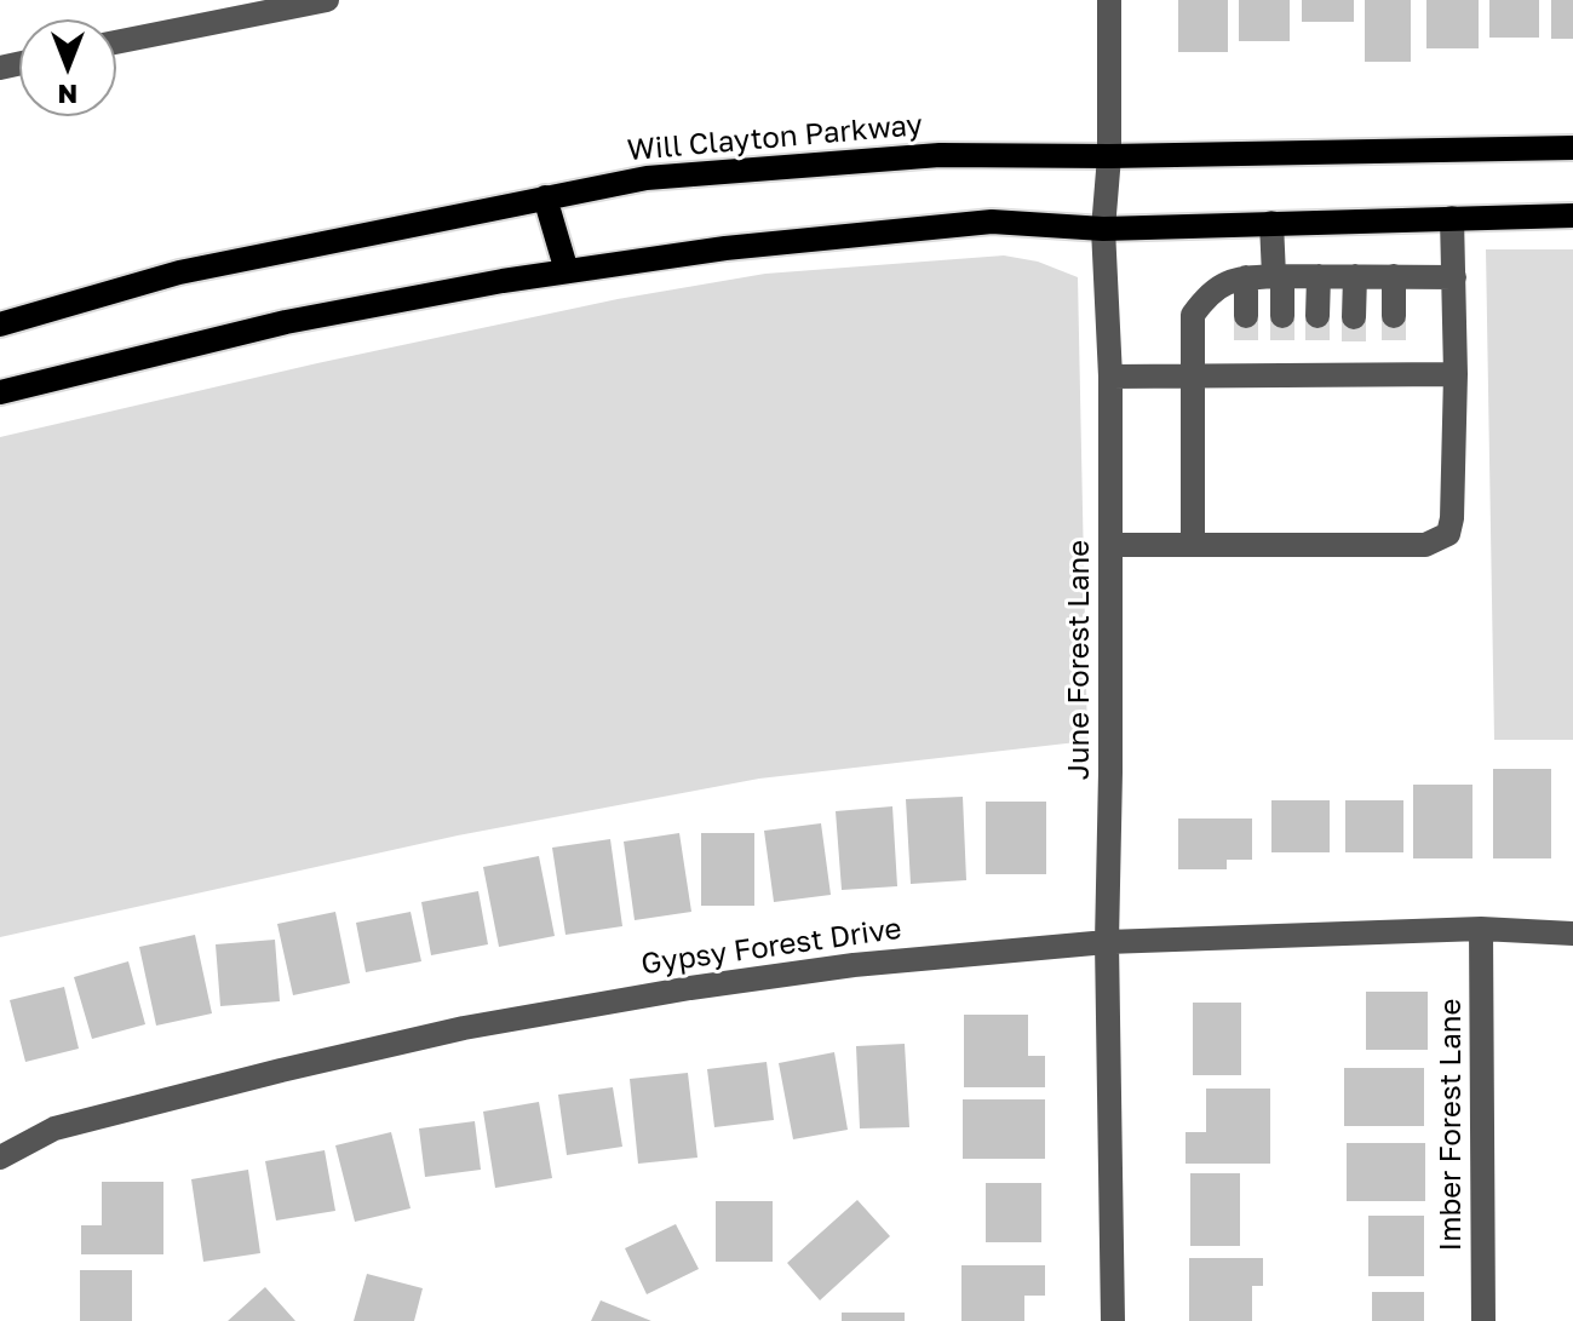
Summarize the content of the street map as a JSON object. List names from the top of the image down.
{
  "streets": {
    "main road": ["Will Clayton Parkway"],
    "street": ["June Forest Lane", "Gypsy Forest Drive", "Imber Forest Lane"]
  },
  "crossings": [
    ["Will Clayton Parkway", "June Forest Lane"],
    ["June Forest Lane", "Gypsy Forest Drive"],
    ["Gypsy Forest Drive", "Imber Forest Lane"]
  ],
  "north": "bottom"
}
